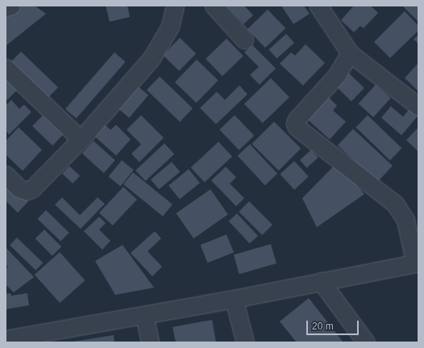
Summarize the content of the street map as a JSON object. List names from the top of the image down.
{
  "scale_bar": "20 m"
}
